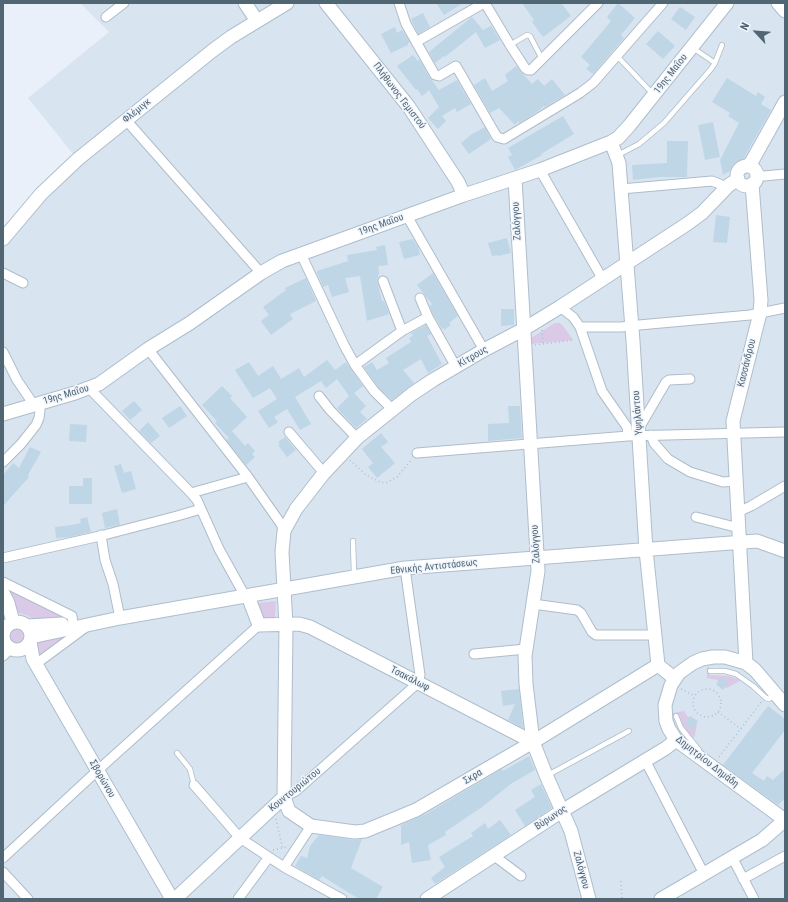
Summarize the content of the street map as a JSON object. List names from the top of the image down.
{
  "streets": {
    "street": [
      "19ης Μαΐου",
      "Πλήθωνος Γεμιστού",
      "Φλέμιγκ",
      "Ζαλόγγου",
      "Κίτρους",
      "Κασσάνδρου",
      "Υψηλάντου",
      "Εθνικής Αντιστάσεως",
      "Τσακάλωφ",
      "Δημητρίου Δημάδη",
      "Σκρα",
      "Σβορώνου",
      "Κουντουριώτου",
      "Βύρωνος"
    ]
  },
  "crossings": [
    ["19ης Μαΐου", "Πλήθωνος Γεμιστού"],
    ["19ης Μαΐου", "Ζαλόγγου"],
    ["19ης Μαΐου", "Υψηλάντου"],
    ["Ζαλόγγου", "Κίτρους"],
    ["Ζαλόγγου", "Εθνικής Αντιστάσεως"],
    ["Ζαλόγγου", "Τσακάλωφ"],
    ["Ζαλόγγου", "Σκρα"],
    ["Ζαλόγγου", "Βύρωνος"],
    ["Κίτρους", "Υψηλάντου"],
    ["Κίτρους", "Εθνικής Αντιστάσεως"],
    ["Κίτρους", "Τσακάλωφ"],
    ["Κίτρους", "Σκρα"],
    ["Κίτρους", "Κουντουριώτου"],
    ["Κασσάνδρου", "Εθνικής Αντιστάσεως"],
    ["Κασσάνδρου", "Δημητρίου Δημάδη"],
    ["Υψηλάντου", "Εθνικής Αντιστάσεως"],
    ["Υψηλάντου", "Σκρα"],
    ["Τσακάλωφ", "Σκρα"],
    ["Τσακάλωφ", "Κουντουριώτου"],
    ["Δημητρίου Δημάδη", "Βύρωνος"],
    ["Σκρα", "Κουντουριώτου"]
  ],
  "north": "top left"
}
